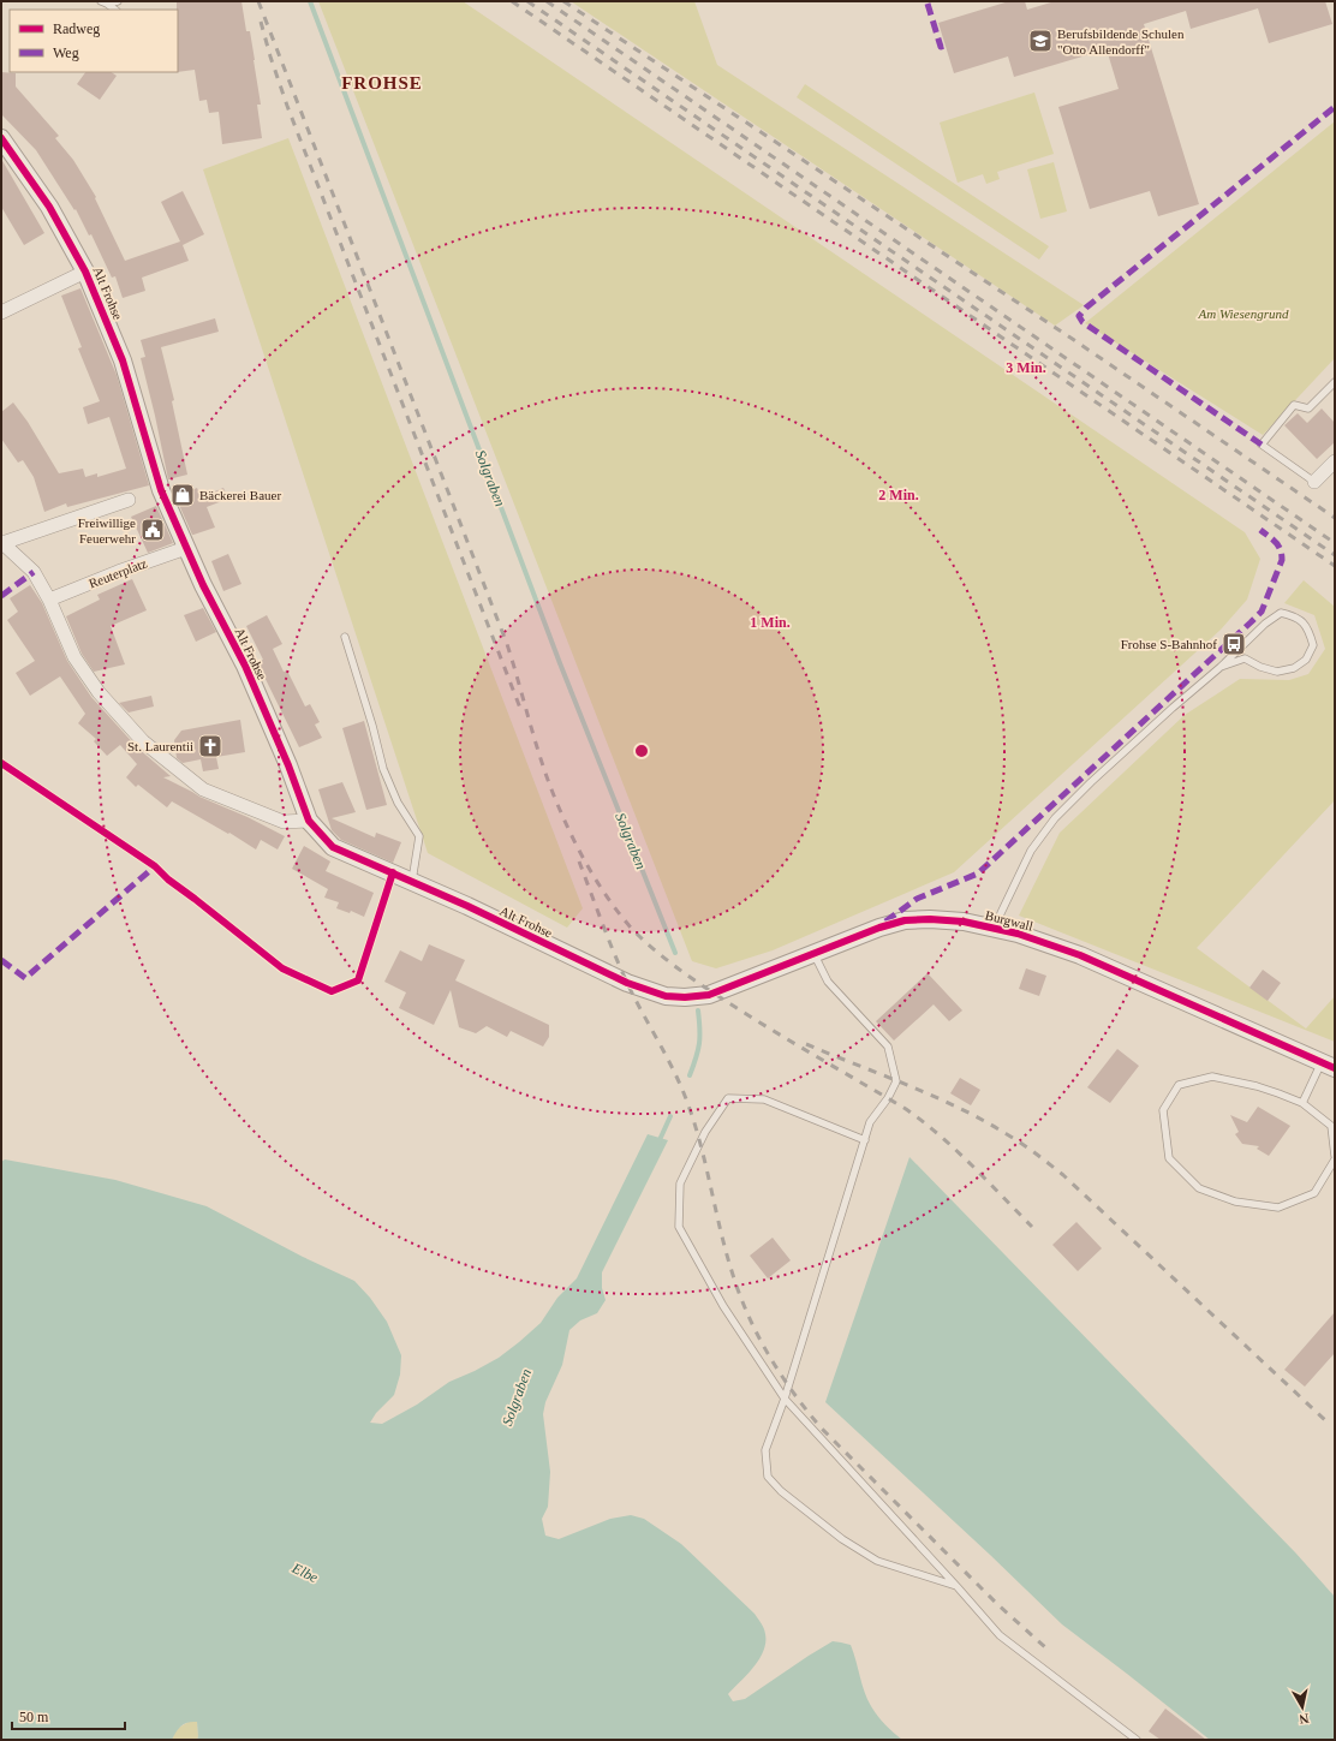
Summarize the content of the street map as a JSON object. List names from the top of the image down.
{
  "streets": {
    "street": ["Alt Frohse", "Reuterplatz", "Burgwall"]
  },
  "crossings": [
    ["Alt Frohse", "Reuterplatz"],
    ["Alt Frohse", "Burgwall"]
  ],
  "districts": ["FROHSE"],
  "water": ["Solgraben", "Elbe"],
  "parks": ["Am Wiesengrund"],
  "places": {
    "school or university": ["Berufsbildende Schulen \"Otto Allendorff\""],
    "shop": ["Bäckerei Bauer"],
    "public building": ["Freiwillige Feuerwehr"],
    "bus stop": ["Frohse S-Bahnhof"],
    "church": ["St. Laurentii"]
  },
  "legend": ["Radweg", "Weg"],
  "scale_bar": "50 m",
  "north": "bottom",
  "rings": ["3 Min.", "2 Min.", "1 Min."]
}
